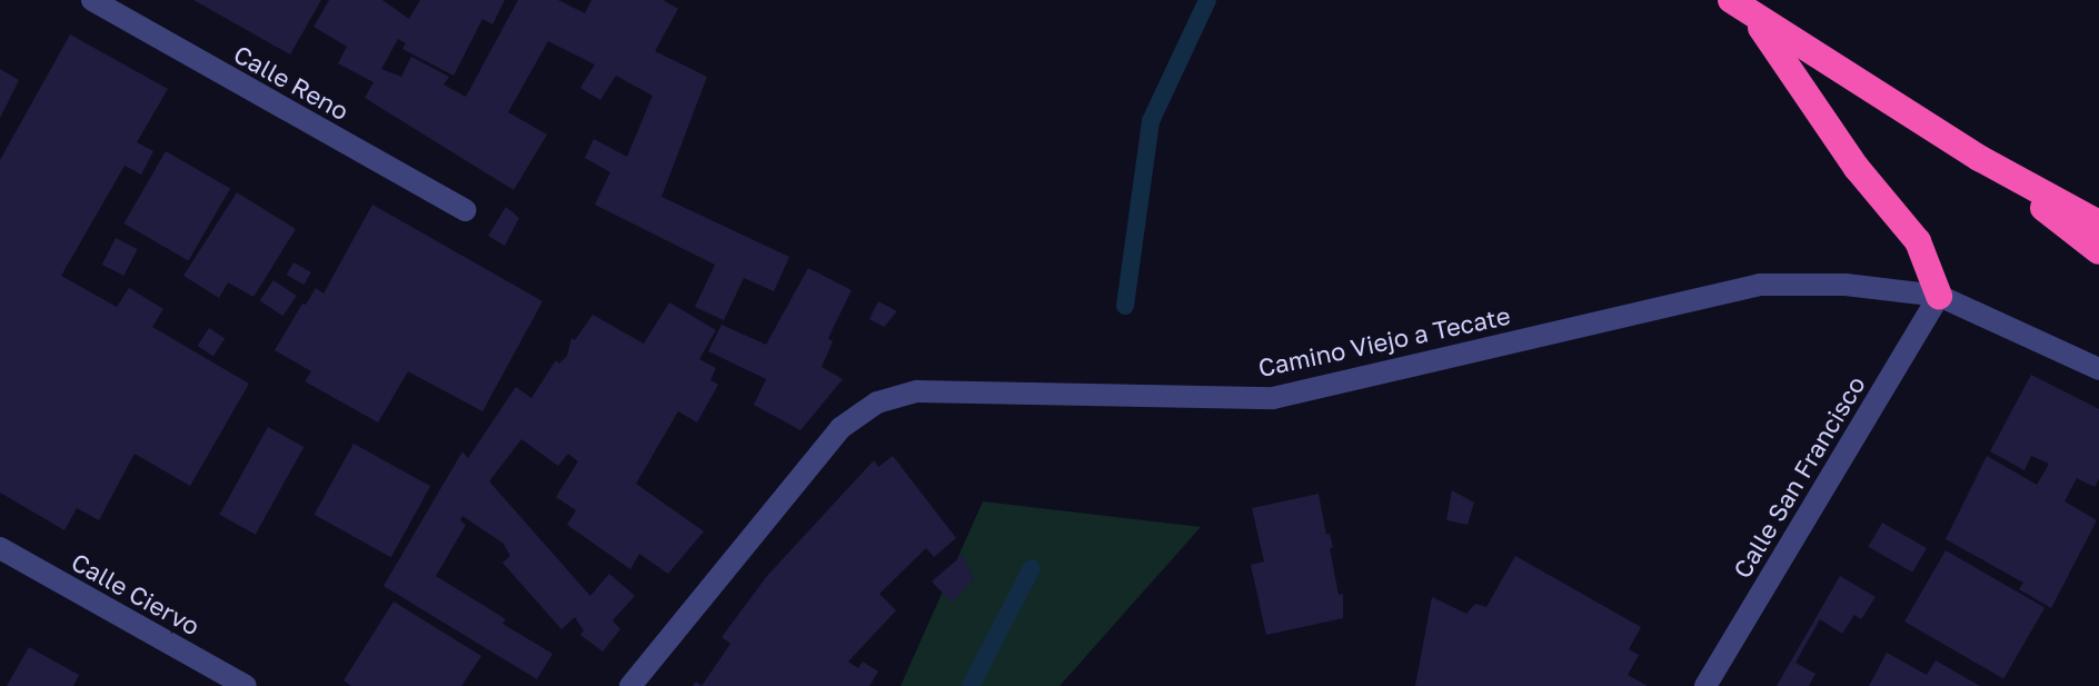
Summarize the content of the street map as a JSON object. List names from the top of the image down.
{
  "streets": {
    "street": [
      "Calle Reno",
      "Camino Viejo a Tecate",
      "Calle San Francisco",
      "Calle Ciervo"
    ]
  },
  "crossings": [
    ["Camino Viejo a Tecate", "Calle San Francisco"]
  ]
}
